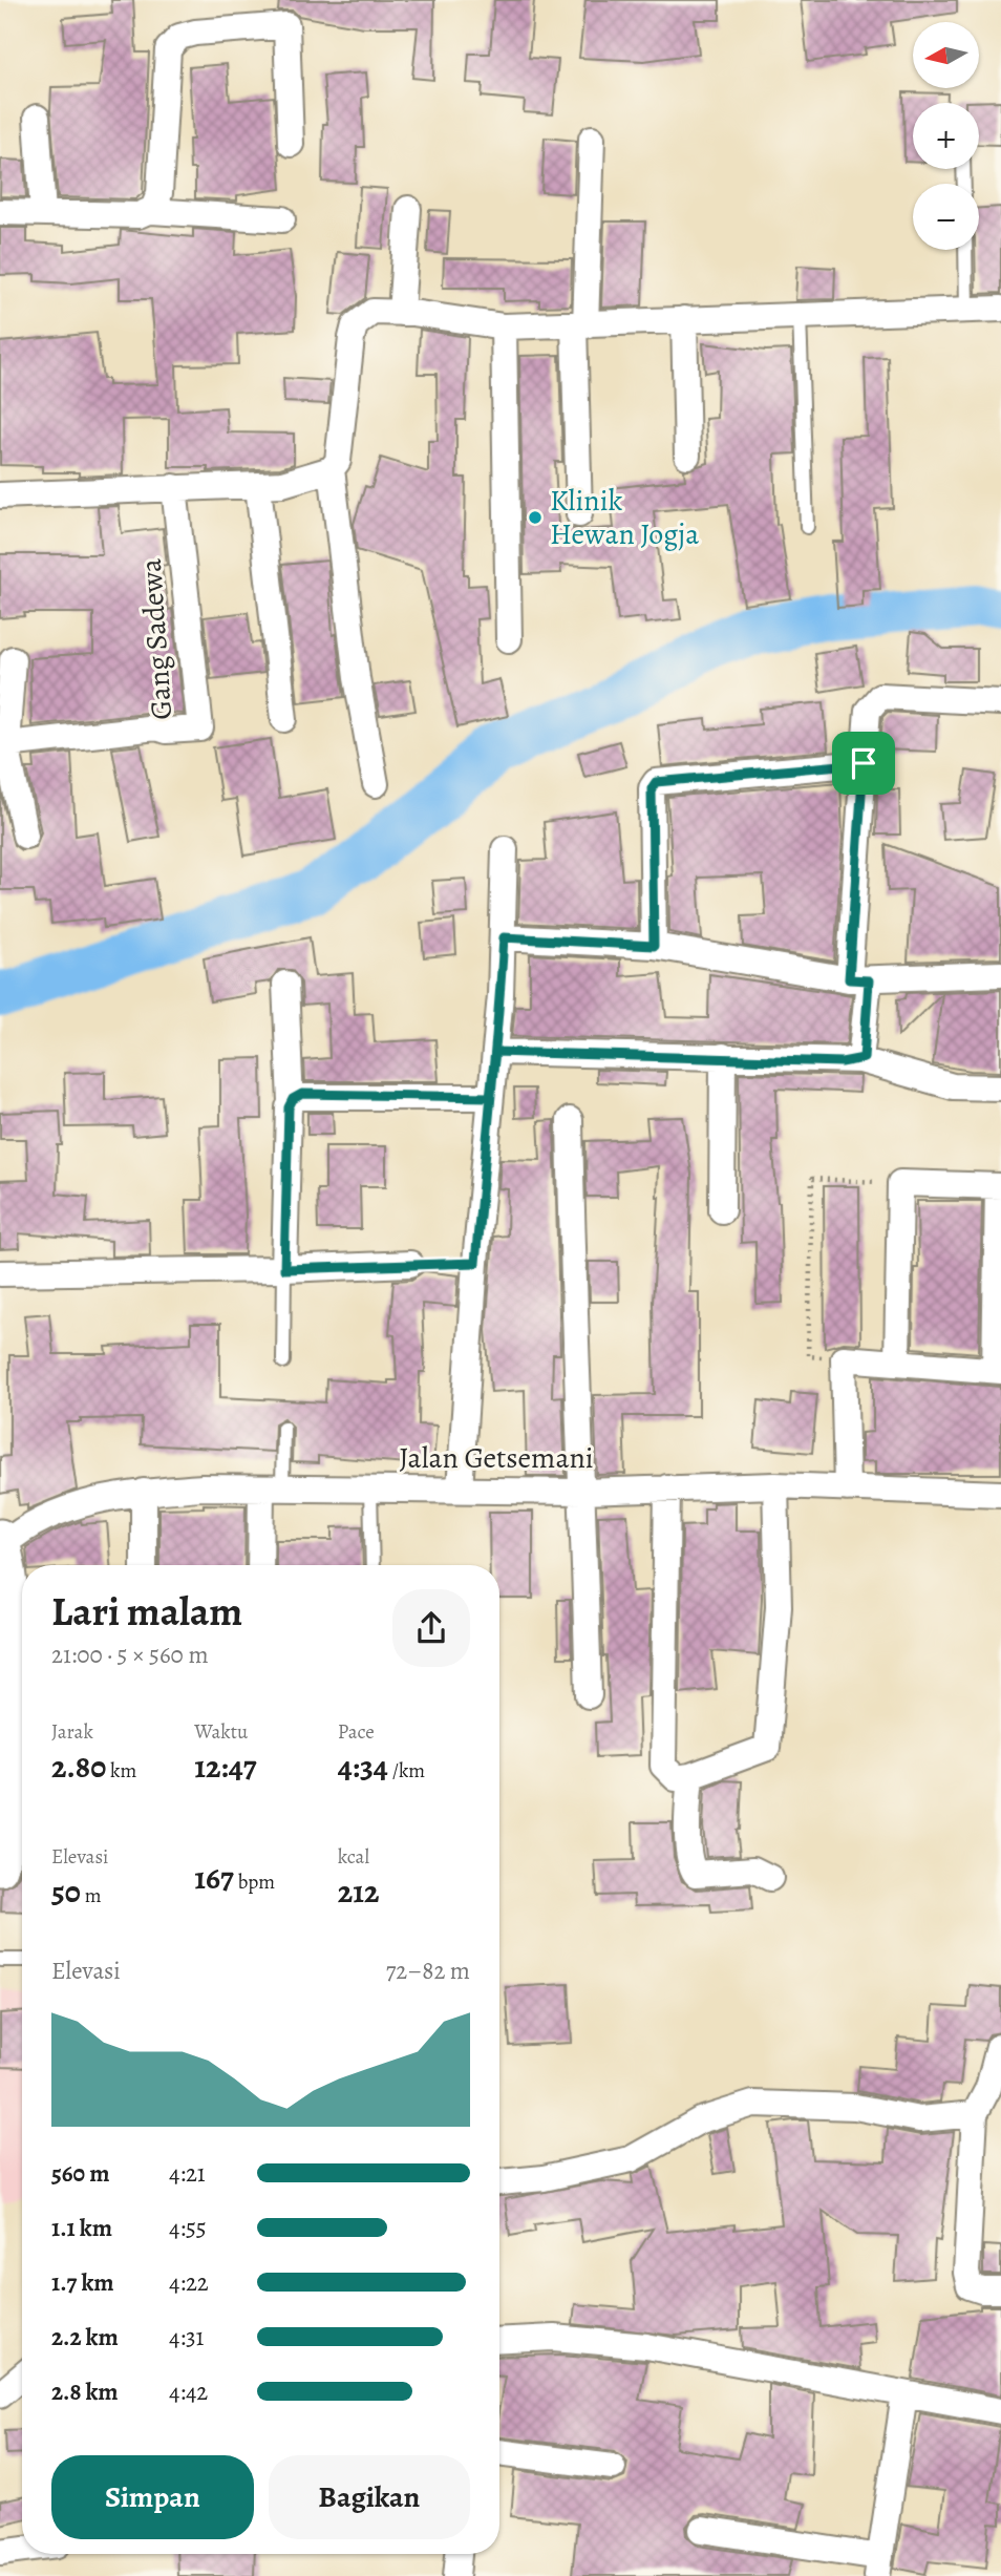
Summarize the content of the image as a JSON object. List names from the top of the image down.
{
  "streets": {
    "street": ["Gang Sadewa", "Jalan Getsemani"]
  },
  "places": ["Klinik Hewan Jogja"],
  "north": "left",
  "page": {
    "map_buttons": ["+", "−"],
    "heading": ["Lari malam", "21:00 · 5 × 560 m"],
    "stats": [
      ["Jarak", "2.80 km"],
      ["Waktu", "12:47"],
      ["Pace", "4:34 /km"],
      ["Elevasi", "50 m"],
      ["167 bpm"],
      ["kcal", "212"]
    ],
    "chart": ["Elevasi", "72–82 m"],
    "list": [
      {
        "name": "560 m",
        "note": "4:21"
      },
      {
        "name": "1.1 km",
        "note": "4:55"
      },
      {
        "name": "1.7 km",
        "note": "4:22"
      },
      {
        "name": "2.2 km",
        "note": "4:31"
      },
      {
        "name": "2.8 km",
        "note": "4:42"
      }
    ],
    "buttons": ["Simpan", "Bagikan"]
  }
}
